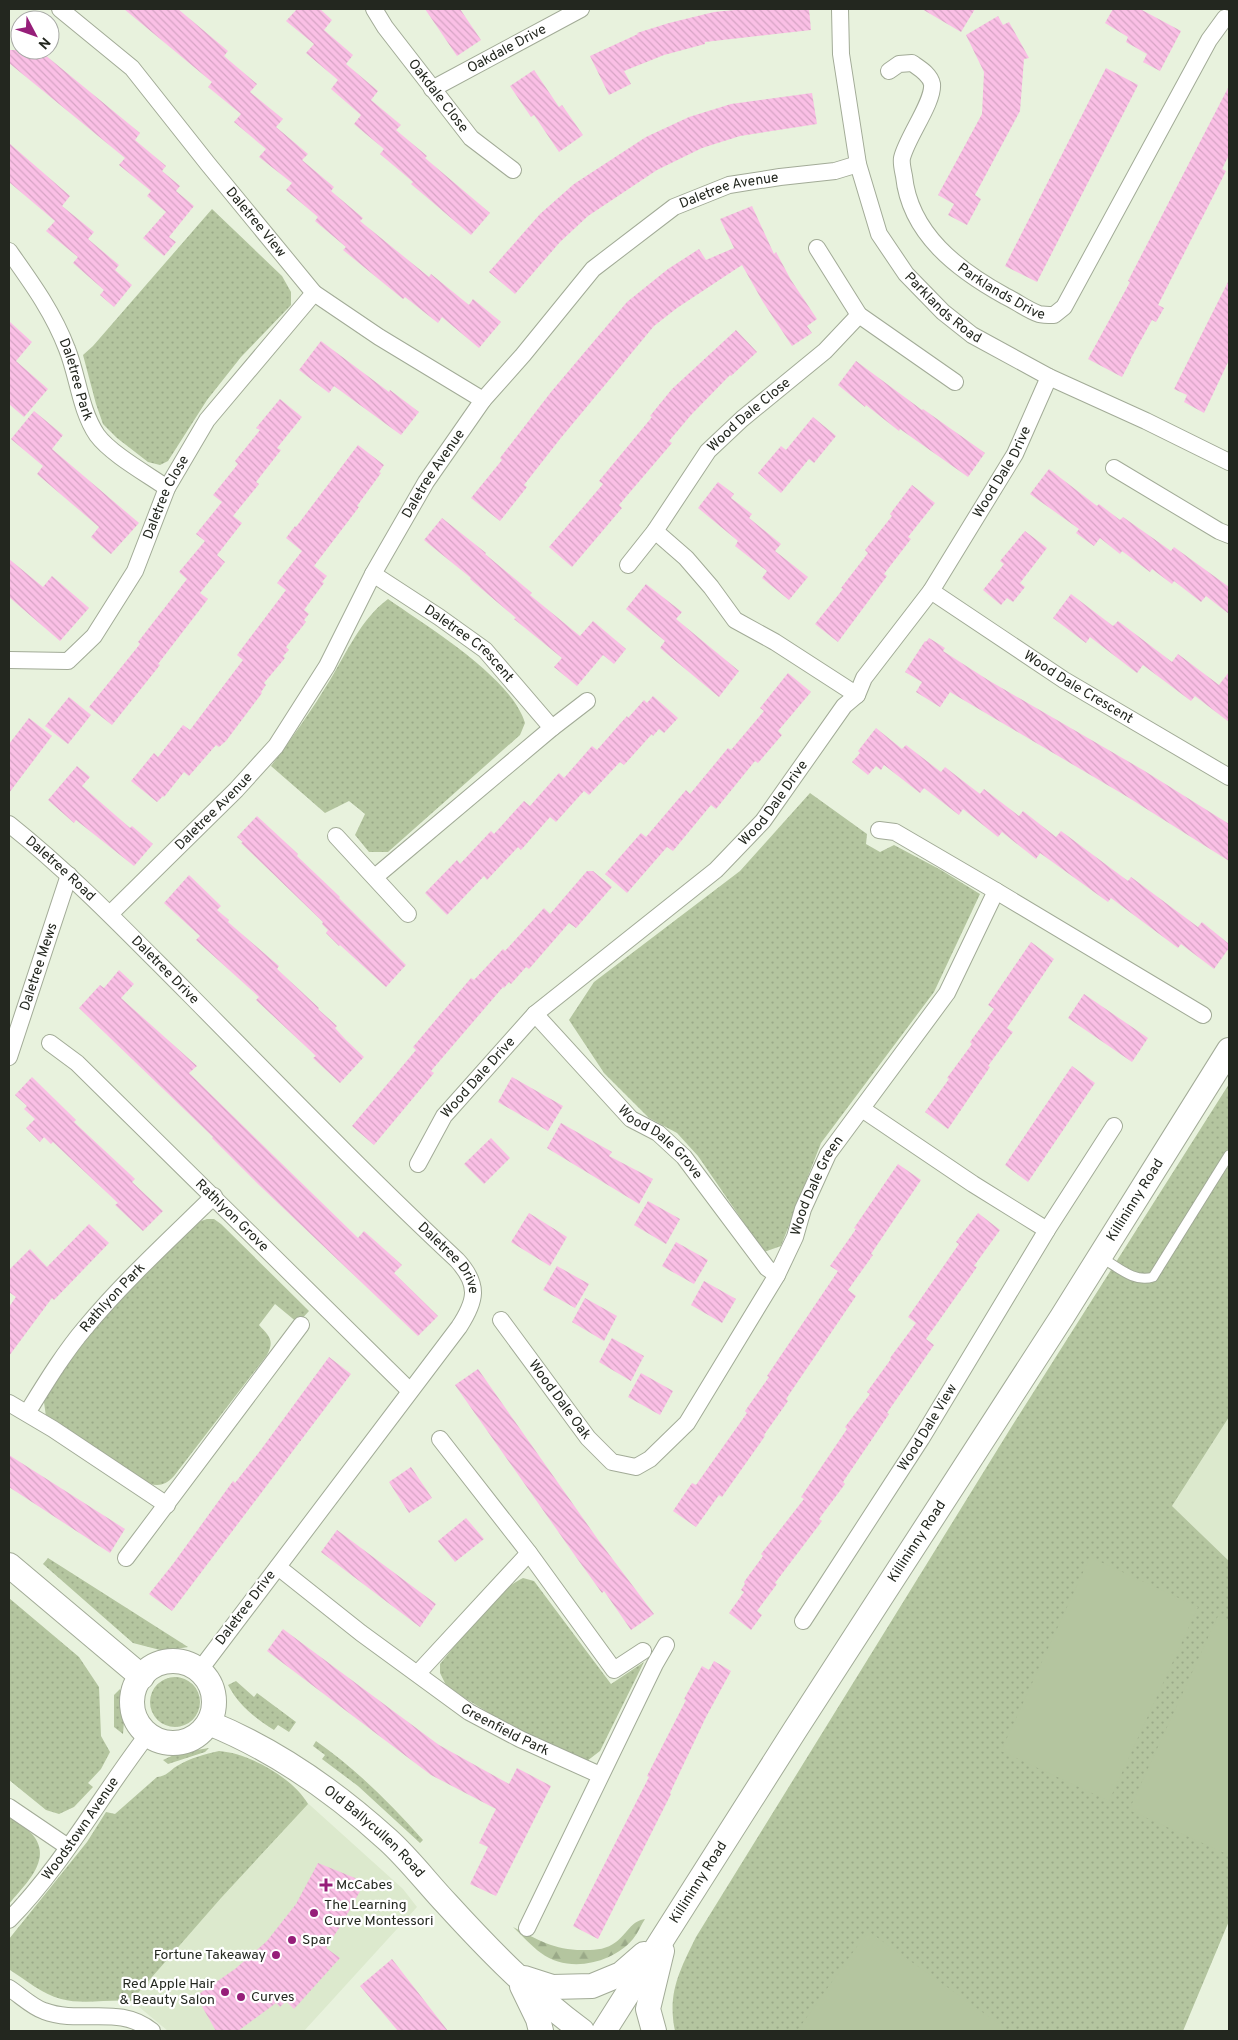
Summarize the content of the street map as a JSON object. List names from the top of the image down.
{
  "streets": {
    "main road": ["Killininny Road", "Old Ballycullen Road"],
    "street": [
      "Oakdale Drive",
      "Oakdale Close",
      "Daletree Avenue",
      "Daletree View",
      "Parklands Drive",
      "Parklands Road",
      "Daletree Park",
      "Wood Dale Close",
      "Wood Dale Drive",
      "Daletree Close",
      "Daletree Crescent",
      "Wood Dale Crescent",
      "Daletree Road",
      "Daletree Mews",
      "Daletree Drive",
      "Wood Dale Grove",
      "Wood Dale Green",
      "Rathlyon Grove",
      "Rathlyon Park",
      "Wood Dale Oak",
      "Wood Dale View",
      "Greenfield Park",
      "Woodstown Avenue"
    ]
  },
  "crossings": [
    ["Oakdale Drive", "Oakdale Close"],
    ["Daletree Avenue", "Daletree View"],
    ["Daletree Avenue", "Parklands Road"],
    ["Daletree Avenue", "Daletree Crescent"],
    ["Daletree Avenue", "Daletree Road"],
    ["Daletree Avenue", "Daletree Drive"],
    ["Daletree View", "Daletree Close"],
    ["Parklands Road", "Wood Dale Drive"],
    ["Daletree Park", "Daletree Close"],
    ["Wood Dale Drive", "Wood Dale Crescent"],
    ["Wood Dale Drive", "Wood Dale Grove"],
    ["Daletree Road", "Daletree Mews"],
    ["Daletree Road", "Daletree Drive"],
    ["Daletree Drive", "Rathlyon Grove"],
    ["Daletree Drive", "Greenfield Park"],
    ["Daletree Drive", "Woodstown Avenue"],
    ["Daletree Drive", "Old Ballycullen Road"],
    ["Wood Dale Grove", "Wood Dale Green"],
    ["Wood Dale Green", "Wood Dale Oak"],
    ["Rathlyon Grove", "Rathlyon Park"],
    ["Woodstown Avenue", "Old Ballycullen Road"]
  ],
  "places": {
    "health": ["McCabes"],
    "other": [
      "The Learning Curve Montessori",
      "Spar",
      "Fortune Takeaway",
      "Red Apple Hair & Beauty Salon",
      "Curves"
    ]
  },
  "north": "bottom right"
}
